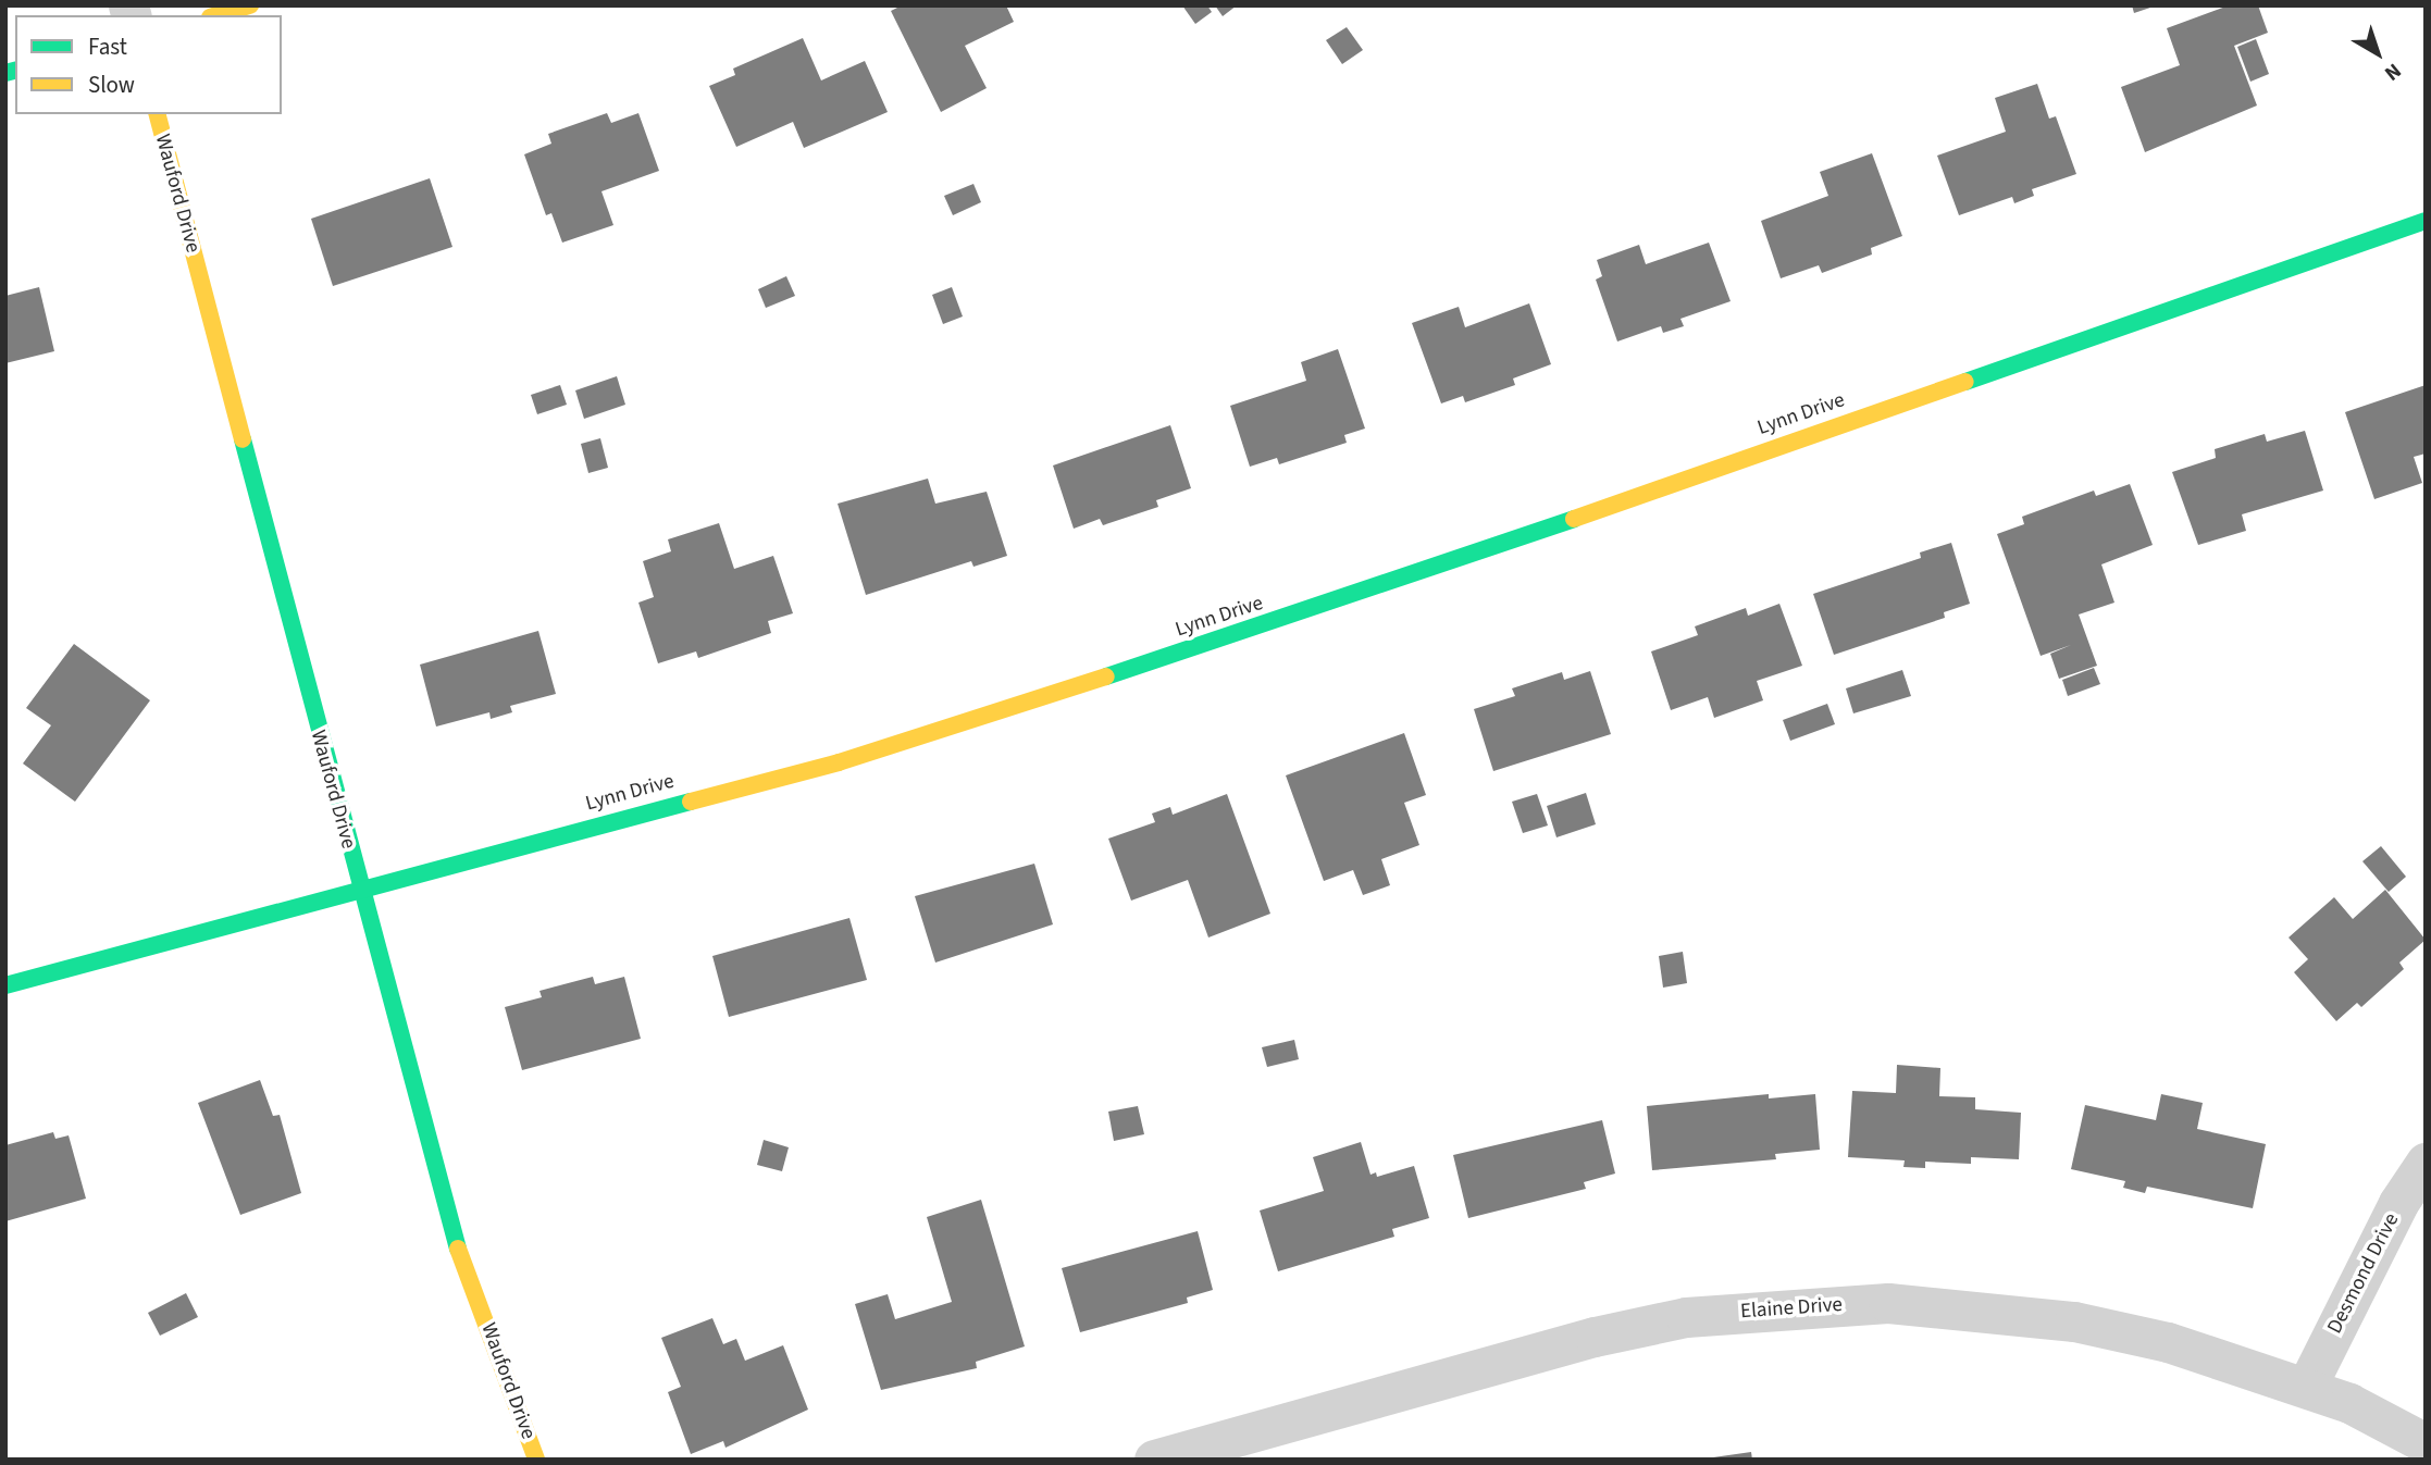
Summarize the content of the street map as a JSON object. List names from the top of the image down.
{
  "streets": {
    "street": [
      "Wauford Drive",
      "Lynn Drive",
      "Desmond Drive",
      "Elaine Drive"
    ]
  },
  "crossings": [
    ["Wauford Drive", "Lynn Drive"],
    ["Desmond Drive", "Elaine Drive"]
  ],
  "legend": ["Fast", "Slow"],
  "north": "bottom right"
}
